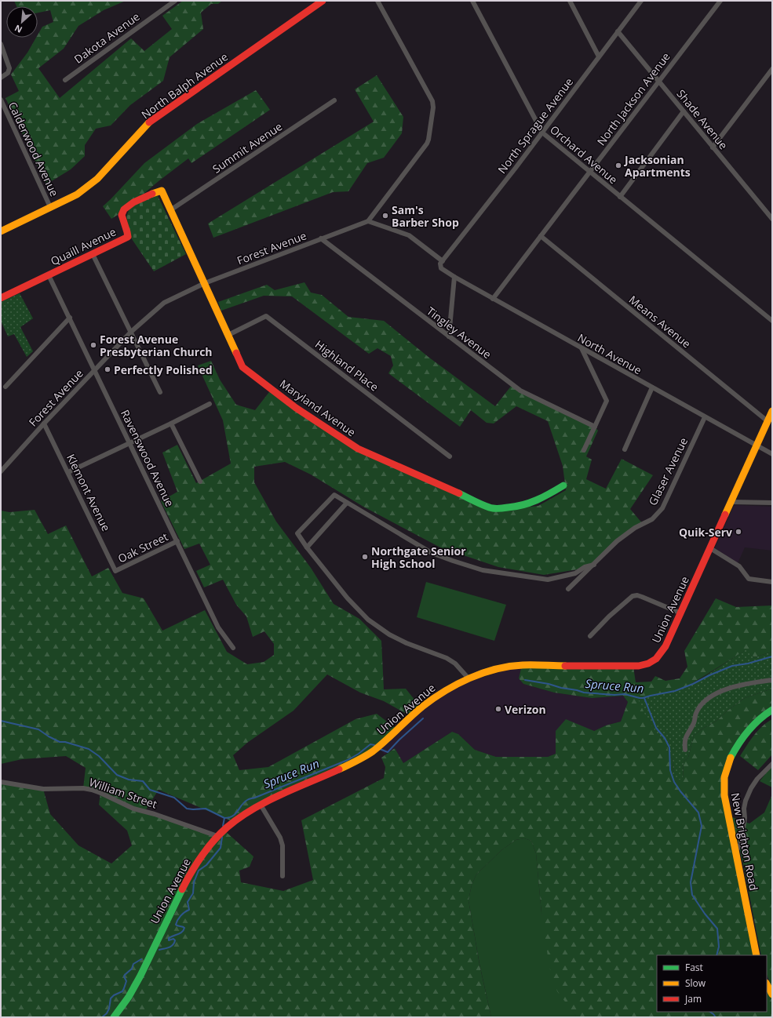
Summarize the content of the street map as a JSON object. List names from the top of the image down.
{
  "streets": {
    "street": [
      "Dakota Avenue",
      "North Balph Avenue",
      "North Jackson Avenue",
      "Shade Avenue",
      "North Sprague Avenue",
      "Summit Avenue",
      "Calderwood Avenue",
      "Orchard Avenue",
      "Quaill Avenue",
      "Forest Avenue",
      "Means Avenue",
      "Tingley Avenue",
      "North Avenue",
      "Highland Place",
      "Maryland Avenue",
      "Ravenswood Avenue",
      "Glaser Avenue",
      "Klemont Avenue",
      "Oak Street",
      "Union Avenue",
      "William Street",
      "New Brighton Road"
    ]
  },
  "crossings": [
    ["North Balph Avenue", "Calderwood Avenue"],
    ["North Jackson Avenue", "Shade Avenue"],
    ["North Jackson Avenue", "Orchard Avenue"],
    ["North Jackson Avenue", "Means Avenue"],
    ["North Jackson Avenue", "North Avenue"],
    ["Shade Avenue", "North Sprague Avenue"],
    ["North Sprague Avenue", "Orchard Avenue"],
    ["North Sprague Avenue", "North Avenue"],
    ["Summit Avenue", "Maryland Avenue"],
    ["Quaill Avenue", "Maryland Avenue"],
    ["Quaill Avenue", "Ravenswood Avenue"],
    ["Forest Avenue", "Tingley Avenue"],
    ["Forest Avenue", "Maryland Avenue"],
    ["Forest Avenue", "Ravenswood Avenue"],
    ["Forest Avenue", "Klemont Avenue"],
    ["Means Avenue", "Union Avenue"],
    ["North Avenue", "Glaser Avenue"],
    ["North Avenue", "Union Avenue"],
    ["Highland Place", "Maryland Avenue"],
    ["Ravenswood Avenue", "Oak Street"],
    ["Klemont Avenue", "Oak Street"],
    ["Union Avenue", "William Street"]
  ],
  "water": ["Spruce Run"],
  "places": [
    "Jacksonian Apartments",
    "Sam's Barber Shop",
    "Forest Avenue Presbyterian Church",
    "Perfectly Polished",
    "Quik-Serv",
    "Northgate Senior High School",
    "Verizon"
  ],
  "legend": ["Fast", "Slow", "Jam"],
  "north": "bottom left"
}
